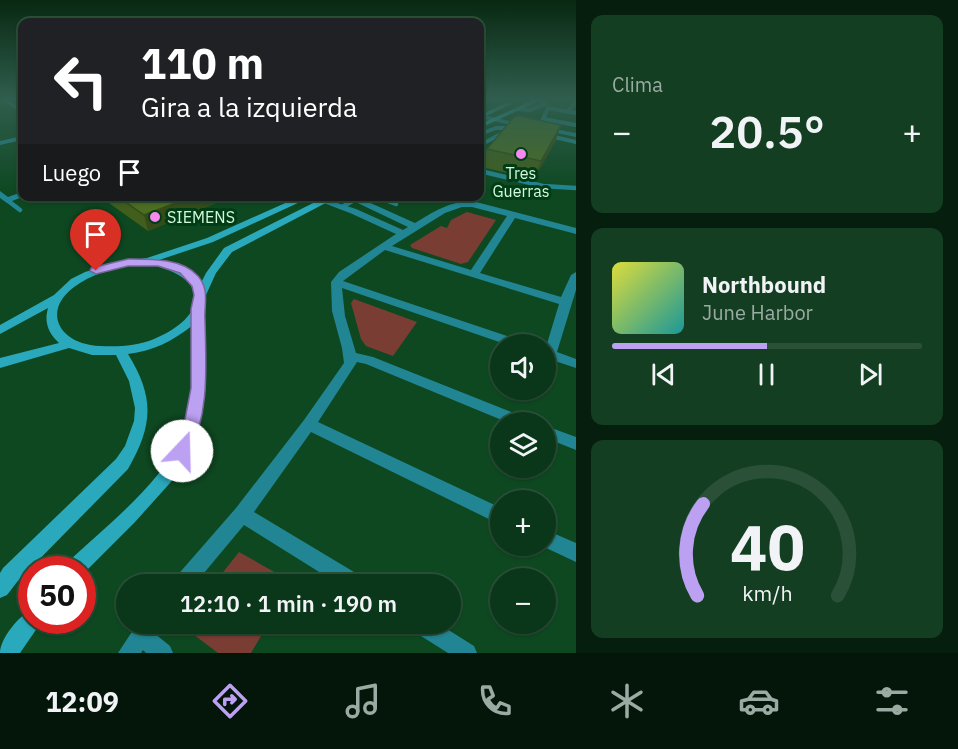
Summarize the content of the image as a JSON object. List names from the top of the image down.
{
  "places": ["Tres Guerras", "SIEMENS"],
  "page": {
    "tile": "Clima",
    "turn": ["110 m", "Gira a la izquierda"],
    "heat": ["−", "20.5°", "+"],
    "then": "Luego",
    "song": ["Northbound", "June Harbor"],
    "map_buttons": ["+", "−"],
    "limit": "50",
    "trip": "12:10 · 1 min · 190 m",
    "tabs": "12:09",
    "gauge": ["40", "km/h"]
  }
}
